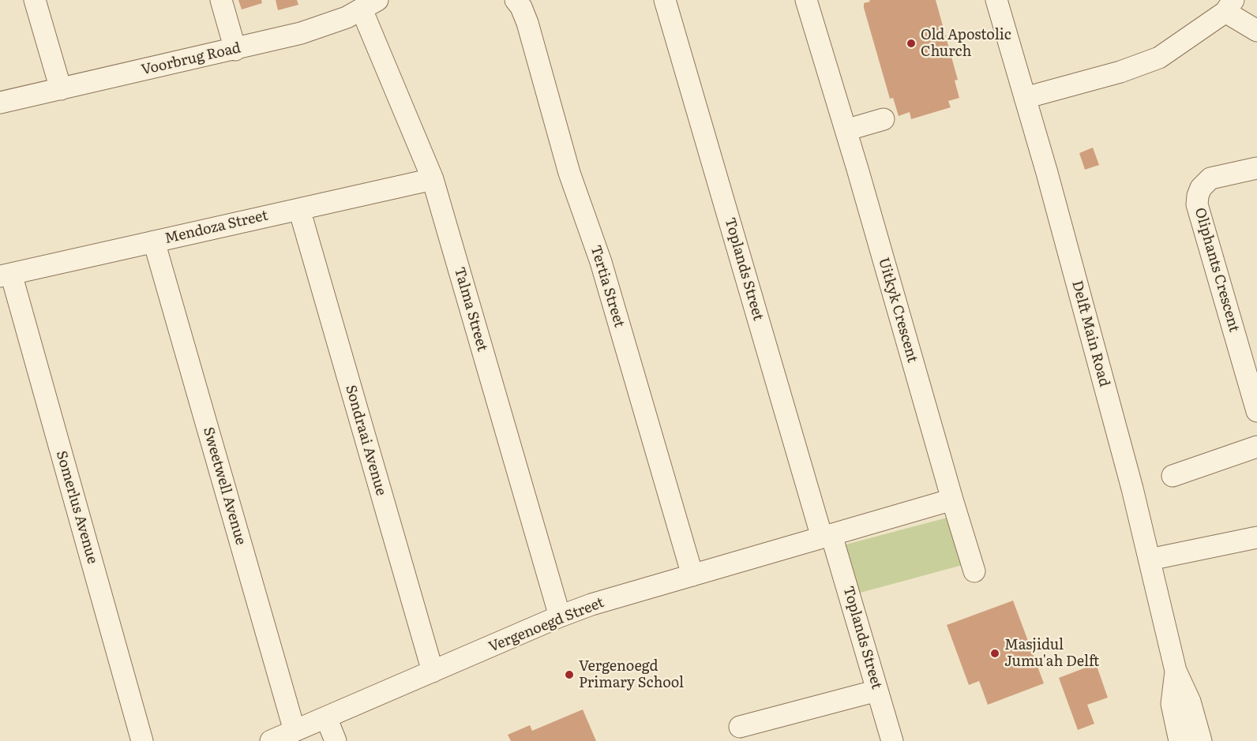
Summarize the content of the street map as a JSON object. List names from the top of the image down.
{
  "streets": {
    "street": [
      "Voorbrug Road",
      "Mendoza Street",
      "Toplands Street",
      "Oliphants Crescent",
      "Tertia Street",
      "Talma Street",
      "Uitkyk Crescent",
      "Delft Main Road",
      "Sondraai Avenue",
      "Sweetwell Avenue",
      "Somerlus Avenue",
      "Vergenoegd Street"
    ]
  },
  "crossings": [
    ["Voorbrug Road", "Talma Street"],
    ["Mendoza Street", "Talma Street"],
    ["Mendoza Street", "Sondraai Avenue"],
    ["Mendoza Street", "Sweetwell Avenue"],
    ["Mendoza Street", "Somerlus Avenue"],
    ["Toplands Street", "Vergenoegd Street"],
    ["Tertia Street", "Vergenoegd Street"],
    ["Talma Street", "Vergenoegd Street"],
    ["Sondraai Avenue", "Vergenoegd Street"],
    ["Sweetwell Avenue", "Vergenoegd Street"]
  ],
  "places": ["Old Apostolic Church", "Masjidul Jumu'ah Delft", "Vergenoegd Primary School"]
}
